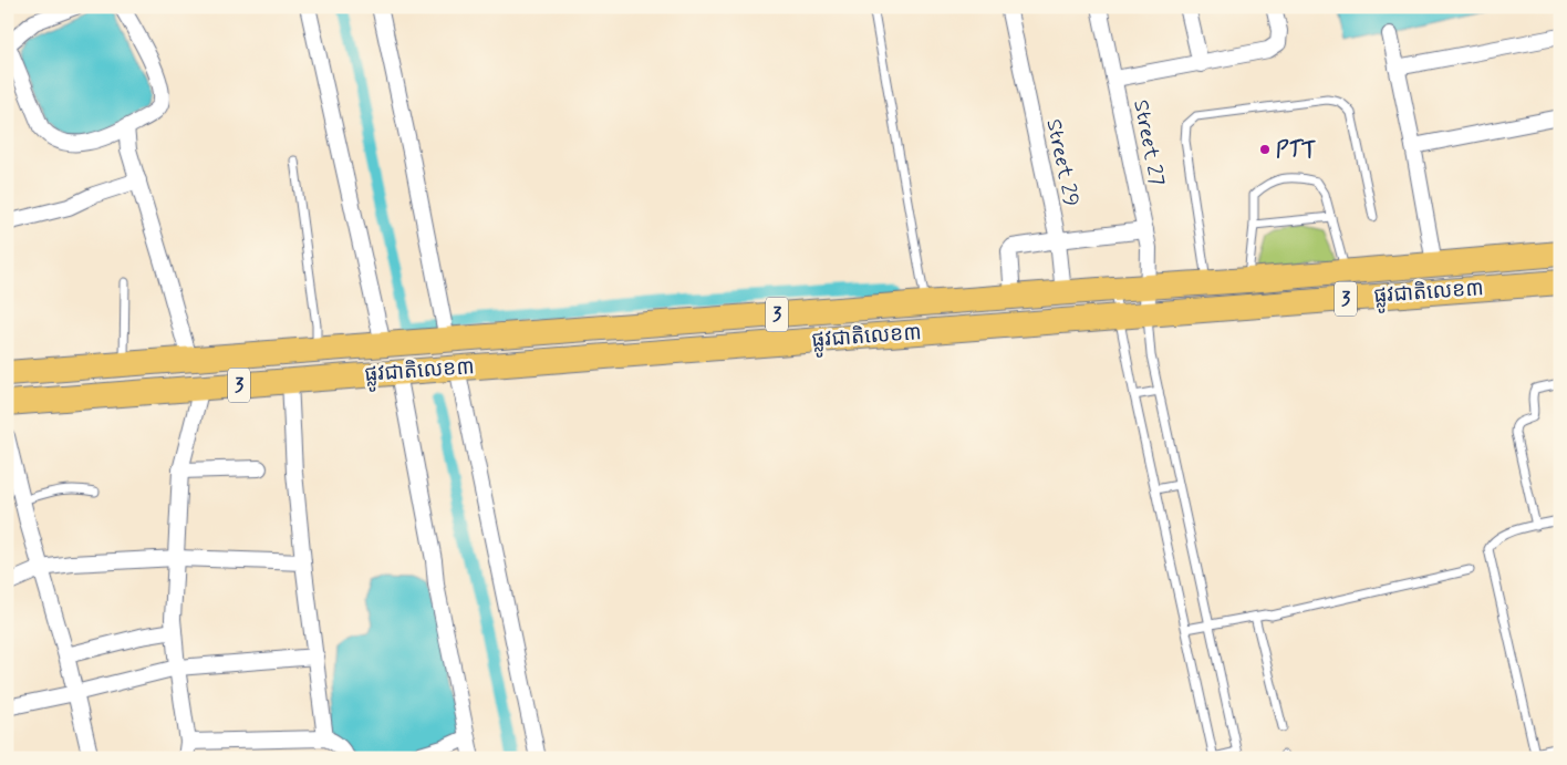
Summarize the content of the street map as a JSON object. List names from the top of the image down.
{
  "streets": {
    "highway": ["ផ្លូវជាតិលេខ៣", "3"],
    "street": ["Street 27", "Street 29"]
  },
  "crossings": [
    ["Street 27", "Street 29"],
    ["Street 27", "ផ្លូវជាតិលេខ៣"]
  ],
  "places": ["PTT"]
}
